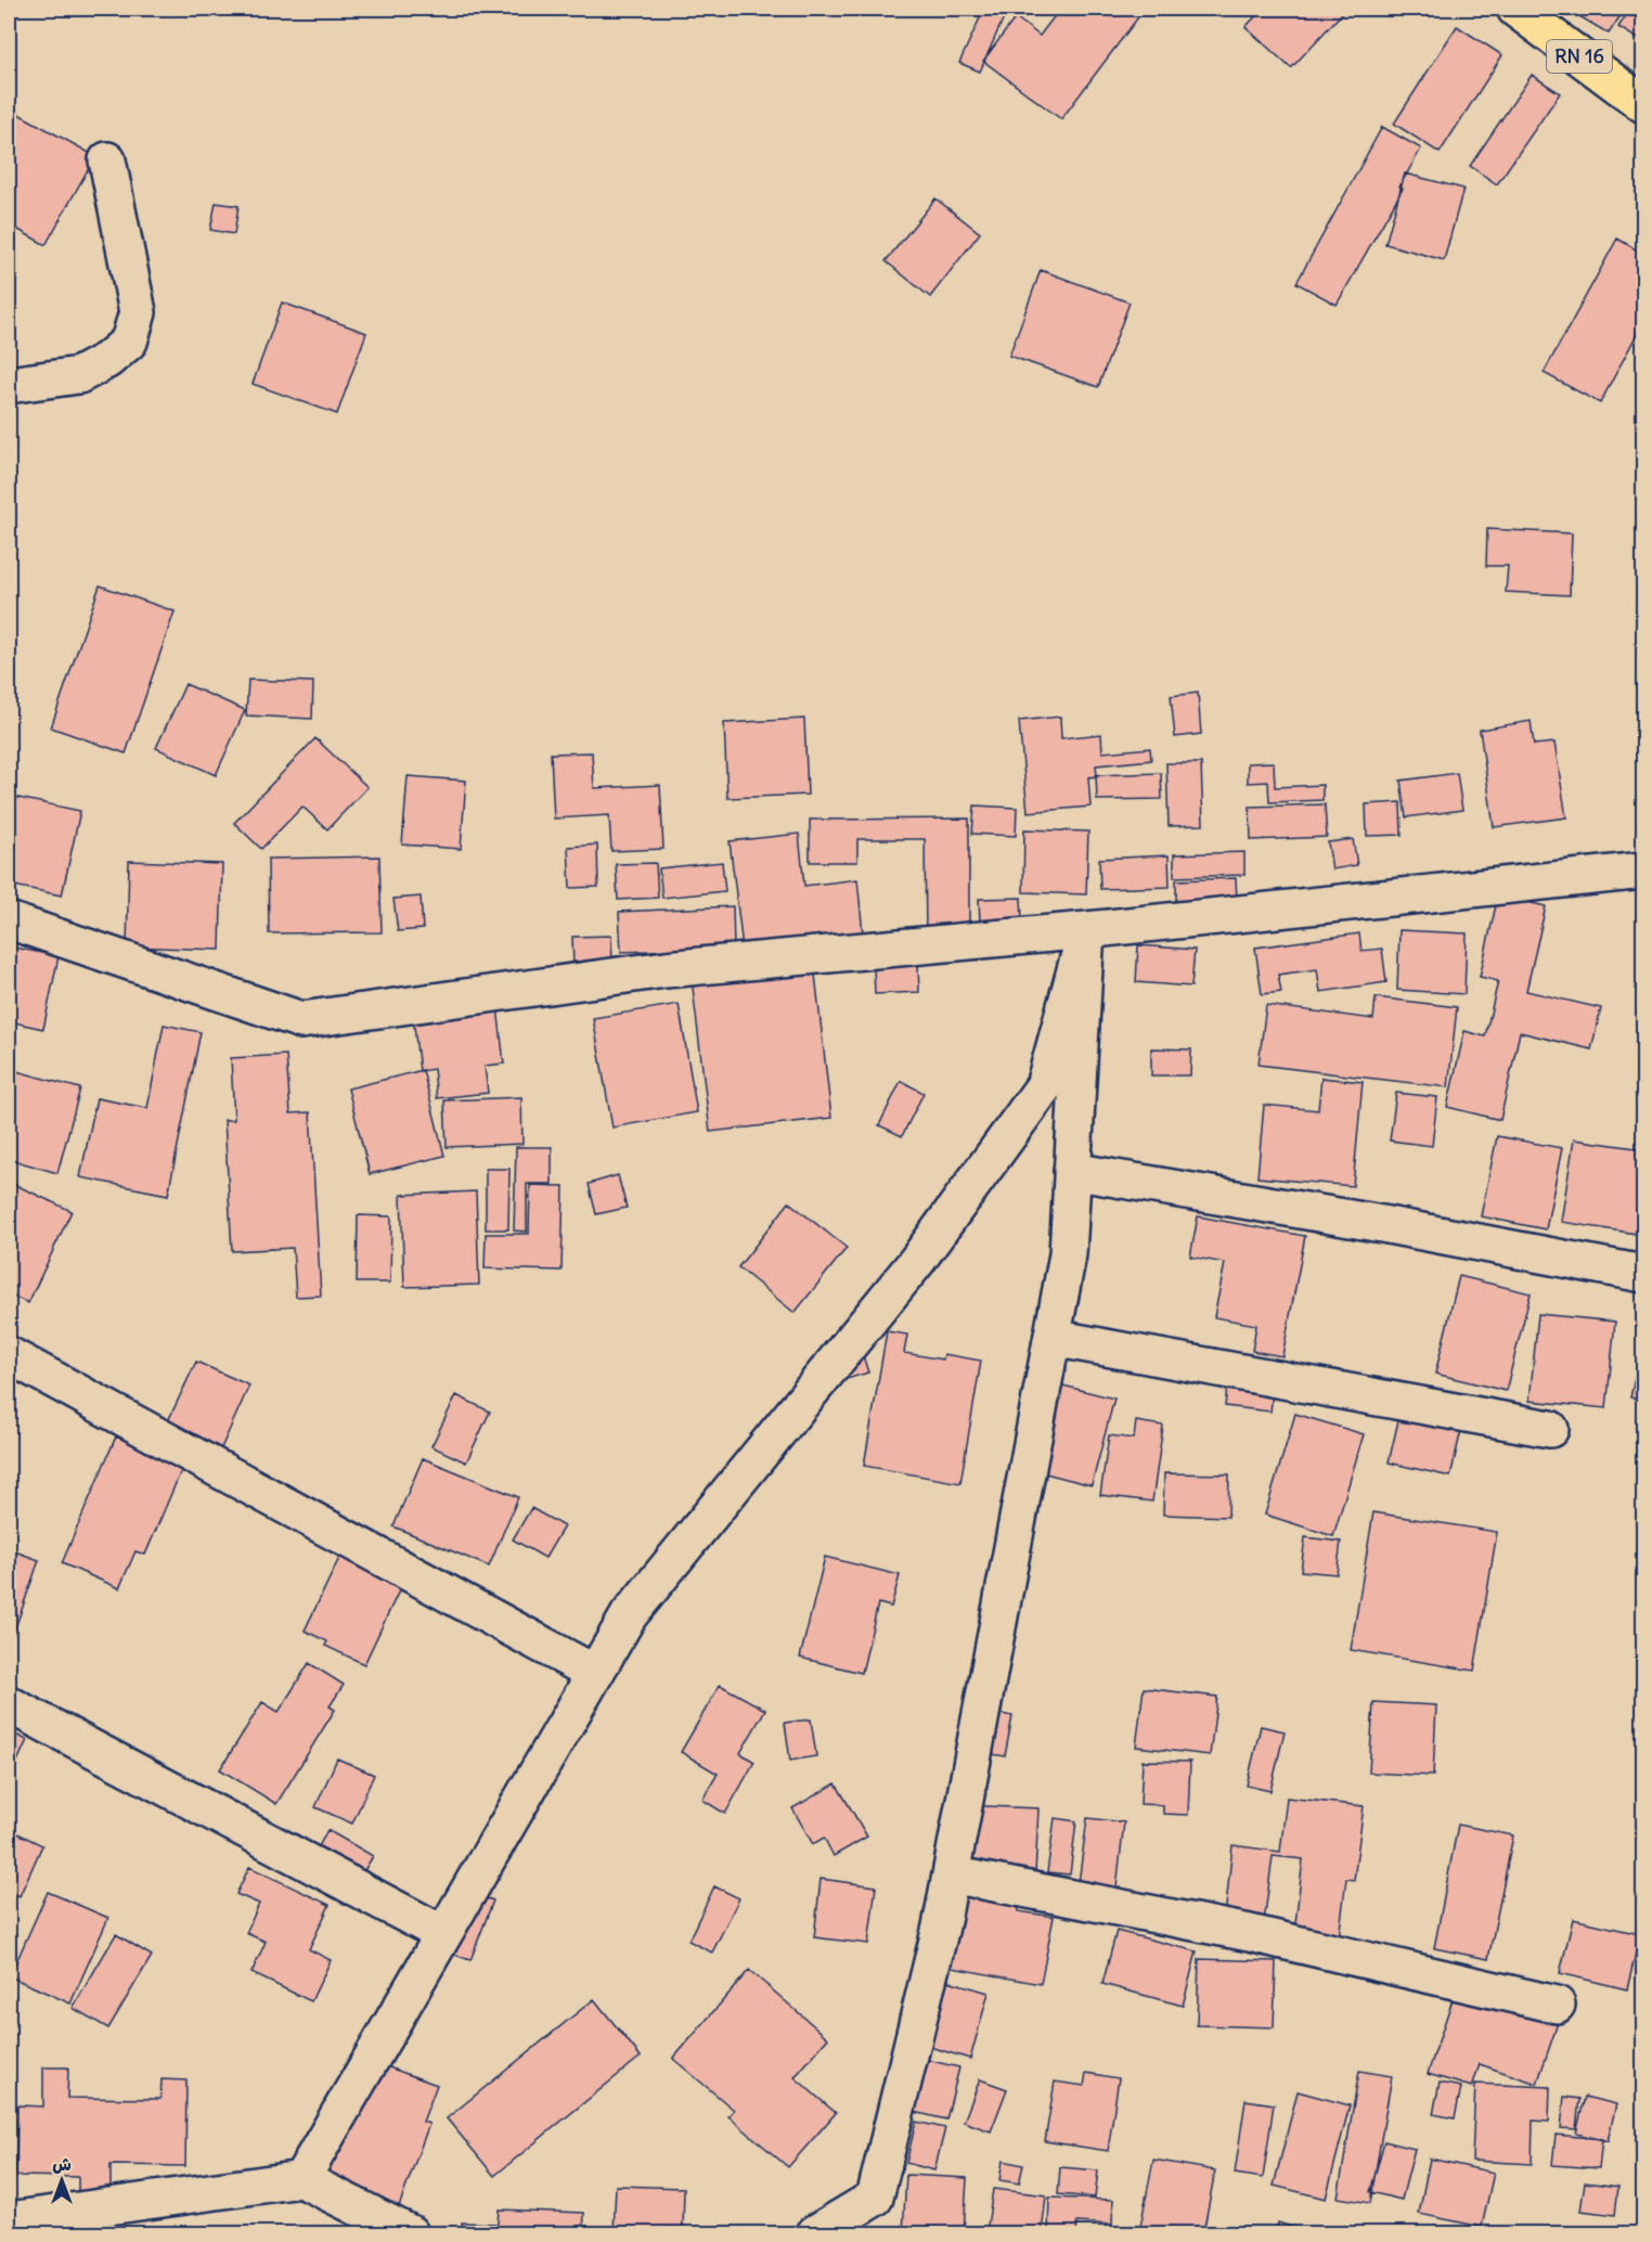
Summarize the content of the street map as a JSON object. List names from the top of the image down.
{
  "streets": {
    "main road": ["RN 16"]
  },
  "north": "top"
}
